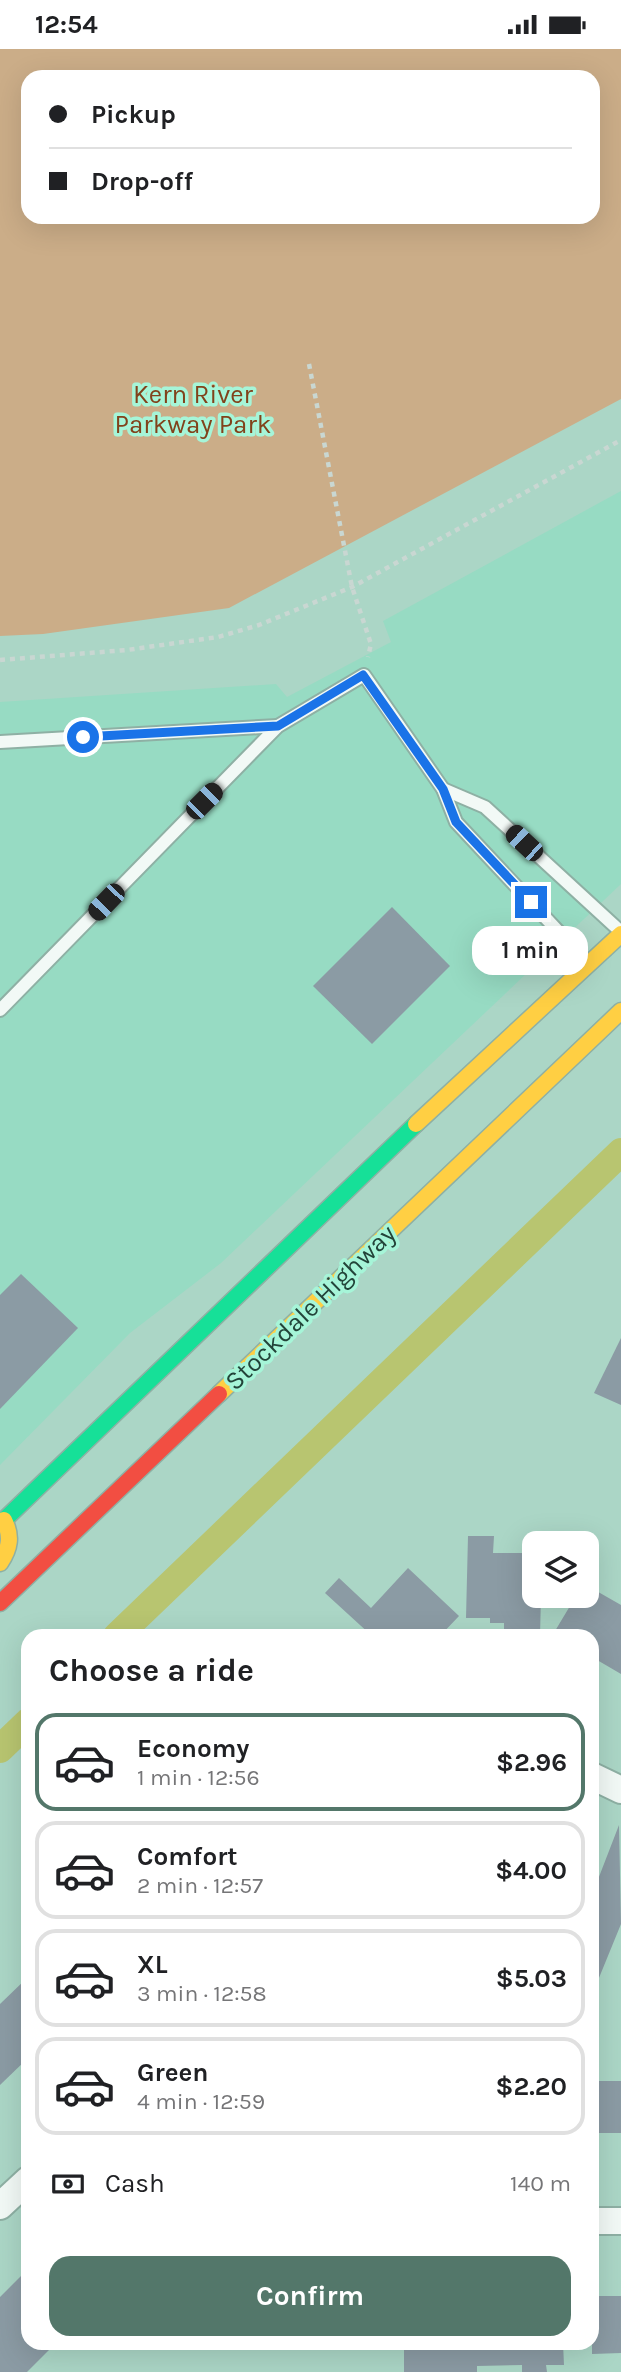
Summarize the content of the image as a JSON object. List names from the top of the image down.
{
  "streets": {
    "main road": ["Stockdale Highway"]
  },
  "parks": ["Kern River Parkway Park"],
  "page": {
    "status": "12:54",
    "banner": ["Pickup", "Drop-off"],
    "bubble": "1 min",
    "heading": "Choose a ride",
    "list": [
      {
        "name": "Economy",
        "note": "1 min · 12:56",
        "value": "$2.96"
      },
      {
        "name": "Comfort",
        "note": "2 min · 12:57",
        "value": "$4.00"
      },
      {
        "name": "XL",
        "note": "3 min · 12:58",
        "value": "$5.03"
      },
      {
        "name": "Green",
        "note": "4 min · 12:59",
        "value": "$2.20"
      }
    ],
    "pay": ["Cash", "140 m"],
    "buttons": "Confirm"
  }
}
